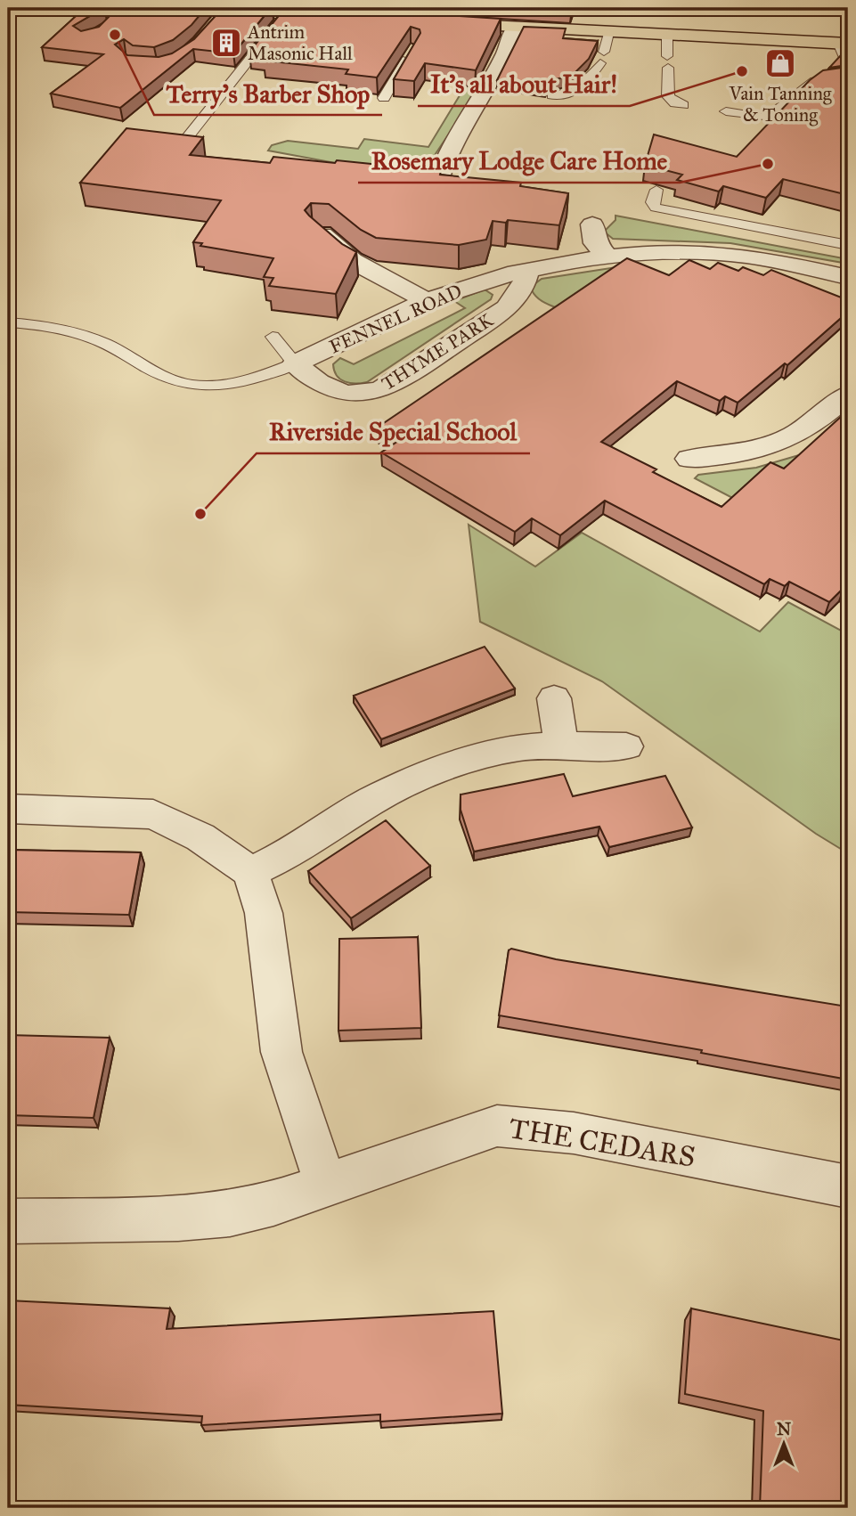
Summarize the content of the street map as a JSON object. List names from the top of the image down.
{
  "streets": {
    "street": ["FENNEL ROAD", "THYME PARK", "THE CEDARS"]
  },
  "crossings": [
    ["FENNEL ROAD", "THYME PARK"]
  ],
  "places": {
    "other": [
      "Terry's Barber Shop",
      "It's all about Hair!",
      "Rosemary Lodge Care Home",
      "Riverside Special School"
    ],
    "building": ["Antrim Masonic Hall"],
    "shop": ["Vain Tanning & Toning"]
  },
  "north": "top"
}
